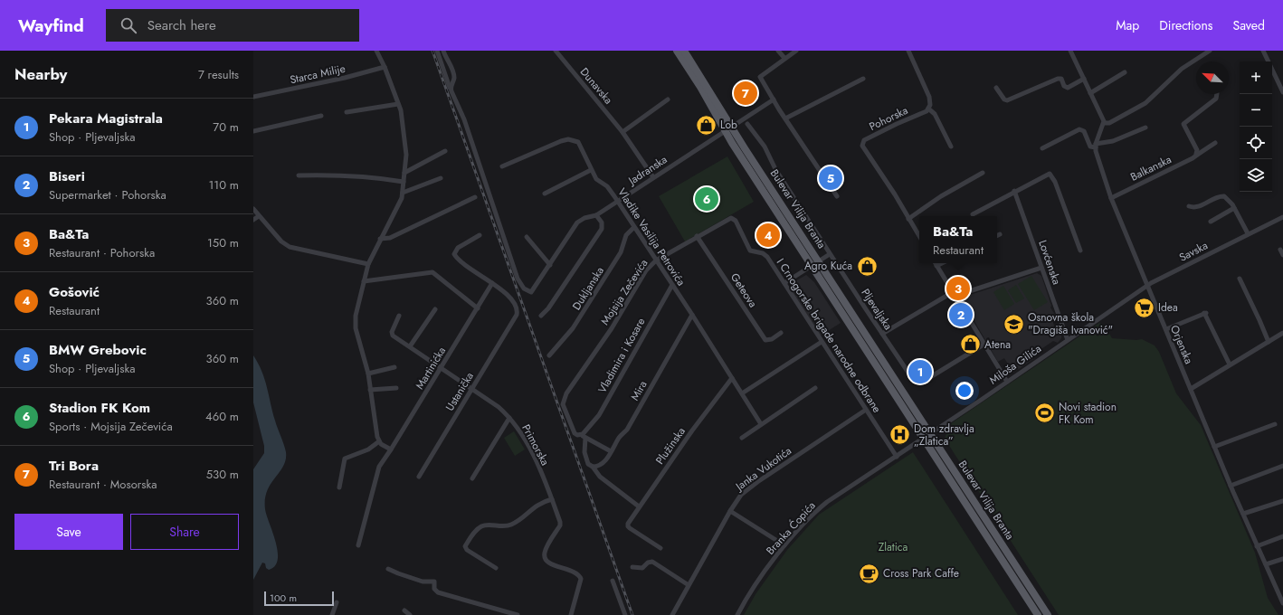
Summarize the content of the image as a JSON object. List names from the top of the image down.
{
  "streets": {
    "main road": ["Bulevar Vilija Branta"],
    "street": [
      "Starca Milije",
      "Dunavska",
      "Pohorska",
      "Balkanska",
      "Jadranska",
      "Vladike Vasilija Petrovića",
      "Savska",
      "Lovćenska",
      "Dukljanska",
      "Geteova",
      "Mojsija Zečevića",
      "Pljevaljska",
      "I Crnogorske brigade narodne odbrane",
      "Orjenska",
      "Vladimira i Kosare",
      "Miloša Gilića",
      "Martinićka",
      "Mira",
      "Ustanička",
      "Primorska",
      "Plužinska",
      "Janka Vukotića",
      "Branka Ćopića"
    ]
  },
  "crossings": [
    ["Dunavska", "Jadranska"],
    ["Balkanska", "Orjenska"],
    ["Jadranska", "Bulevar Vilija Branta"],
    ["Jadranska", "Vladike Vasilija Petrovića"],
    ["Bulevar Vilija Branta", "Miloša Gilića"],
    ["Bulevar Vilija Branta", "Branka Ćopića"],
    ["Vladike Vasilija Petrovića", "Dukljanska"],
    ["Vladike Vasilija Petrovića", "Mojsija Zečevića"],
    ["Vladike Vasilija Petrovića", "Vladimira i Kosare"],
    ["Vladike Vasilija Petrovića", "Mira"],
    ["Vladike Vasilija Petrovića", "Plužinska"],
    ["Savska", "Orjenska"],
    ["Savska", "Miloša Gilića"],
    ["Lovćenska", "Miloša Gilića"],
    ["Geteova", "Mojsija Zečevića"],
    ["Mojsija Zečevića", "I Crnogorske brigade narodne odbrane"],
    ["Mojsija Zečevića", "Vladimira i Kosare"],
    ["I Crnogorske brigade narodne odbrane", "Janka Vukotića"],
    ["I Crnogorske brigade narodne odbrane", "Branka Ćopića"],
    ["Orjenska", "Miloša Gilića"],
    ["Miloša Gilića", "Branka Ćopića"],
    ["Martinićka", "Ustanička"],
    ["Martinićka", "Primorska"],
    ["Ustanička", "Primorska"]
  ],
  "parks": ["Zlatica"],
  "places": {
    "shop": ["Lob", "Agro Kuća", "Atena"],
    "supermarket": ["Idea"],
    "school or university": ["Osnovna škola \"Dragiša Ivanović\""],
    "sports": ["Novi stadion FK Kom"],
    "hospital": ["Dom zdravlja „Zlatica”"],
    "cafe": ["Cross Park Caffe"]
  },
  "scale_bar": "100 m",
  "north": "top left",
  "page": {
    "header": "Wayfind",
    "search": "Search here",
    "nav": ["Map", "Directions", "Saved"],
    "heading": ["Nearby", "7 results"],
    "map_buttons": ["+", "−"],
    "pins": [
      "7",
      "5",
      "6",
      "4",
      "3",
      "2",
      "1"
    ],
    "list": [
      {
        "mark": "1",
        "name": "Pekara Magistrala",
        "note": "Shop · Pljevaljska",
        "value": "70 m"
      },
      {
        "mark": "2",
        "name": "Biseri",
        "note": "Supermarket · Pohorska",
        "value": "110 m"
      },
      {
        "mark": "3",
        "name": "Ba&Ta",
        "note": "Restaurant · Pohorska",
        "value": "150 m"
      },
      {
        "mark": "4",
        "name": "Gošović",
        "note": "Restaurant",
        "value": "360 m"
      },
      {
        "mark": "5",
        "name": "BMW Grebovic",
        "note": "Shop · Pljevaljska",
        "value": "360 m"
      },
      {
        "mark": "6",
        "name": "Stadion FK Kom",
        "note": "Sports · Mojsija Zečevića",
        "value": "460 m"
      },
      {
        "mark": "7",
        "name": "Tri Bora",
        "note": "Restaurant · Mosorska",
        "value": "530 m"
      }
    ],
    "popup": ["Ba&Ta", "Restaurant"],
    "buttons": ["Save", "Share"],
    "scale": "100 m"
  }
}
